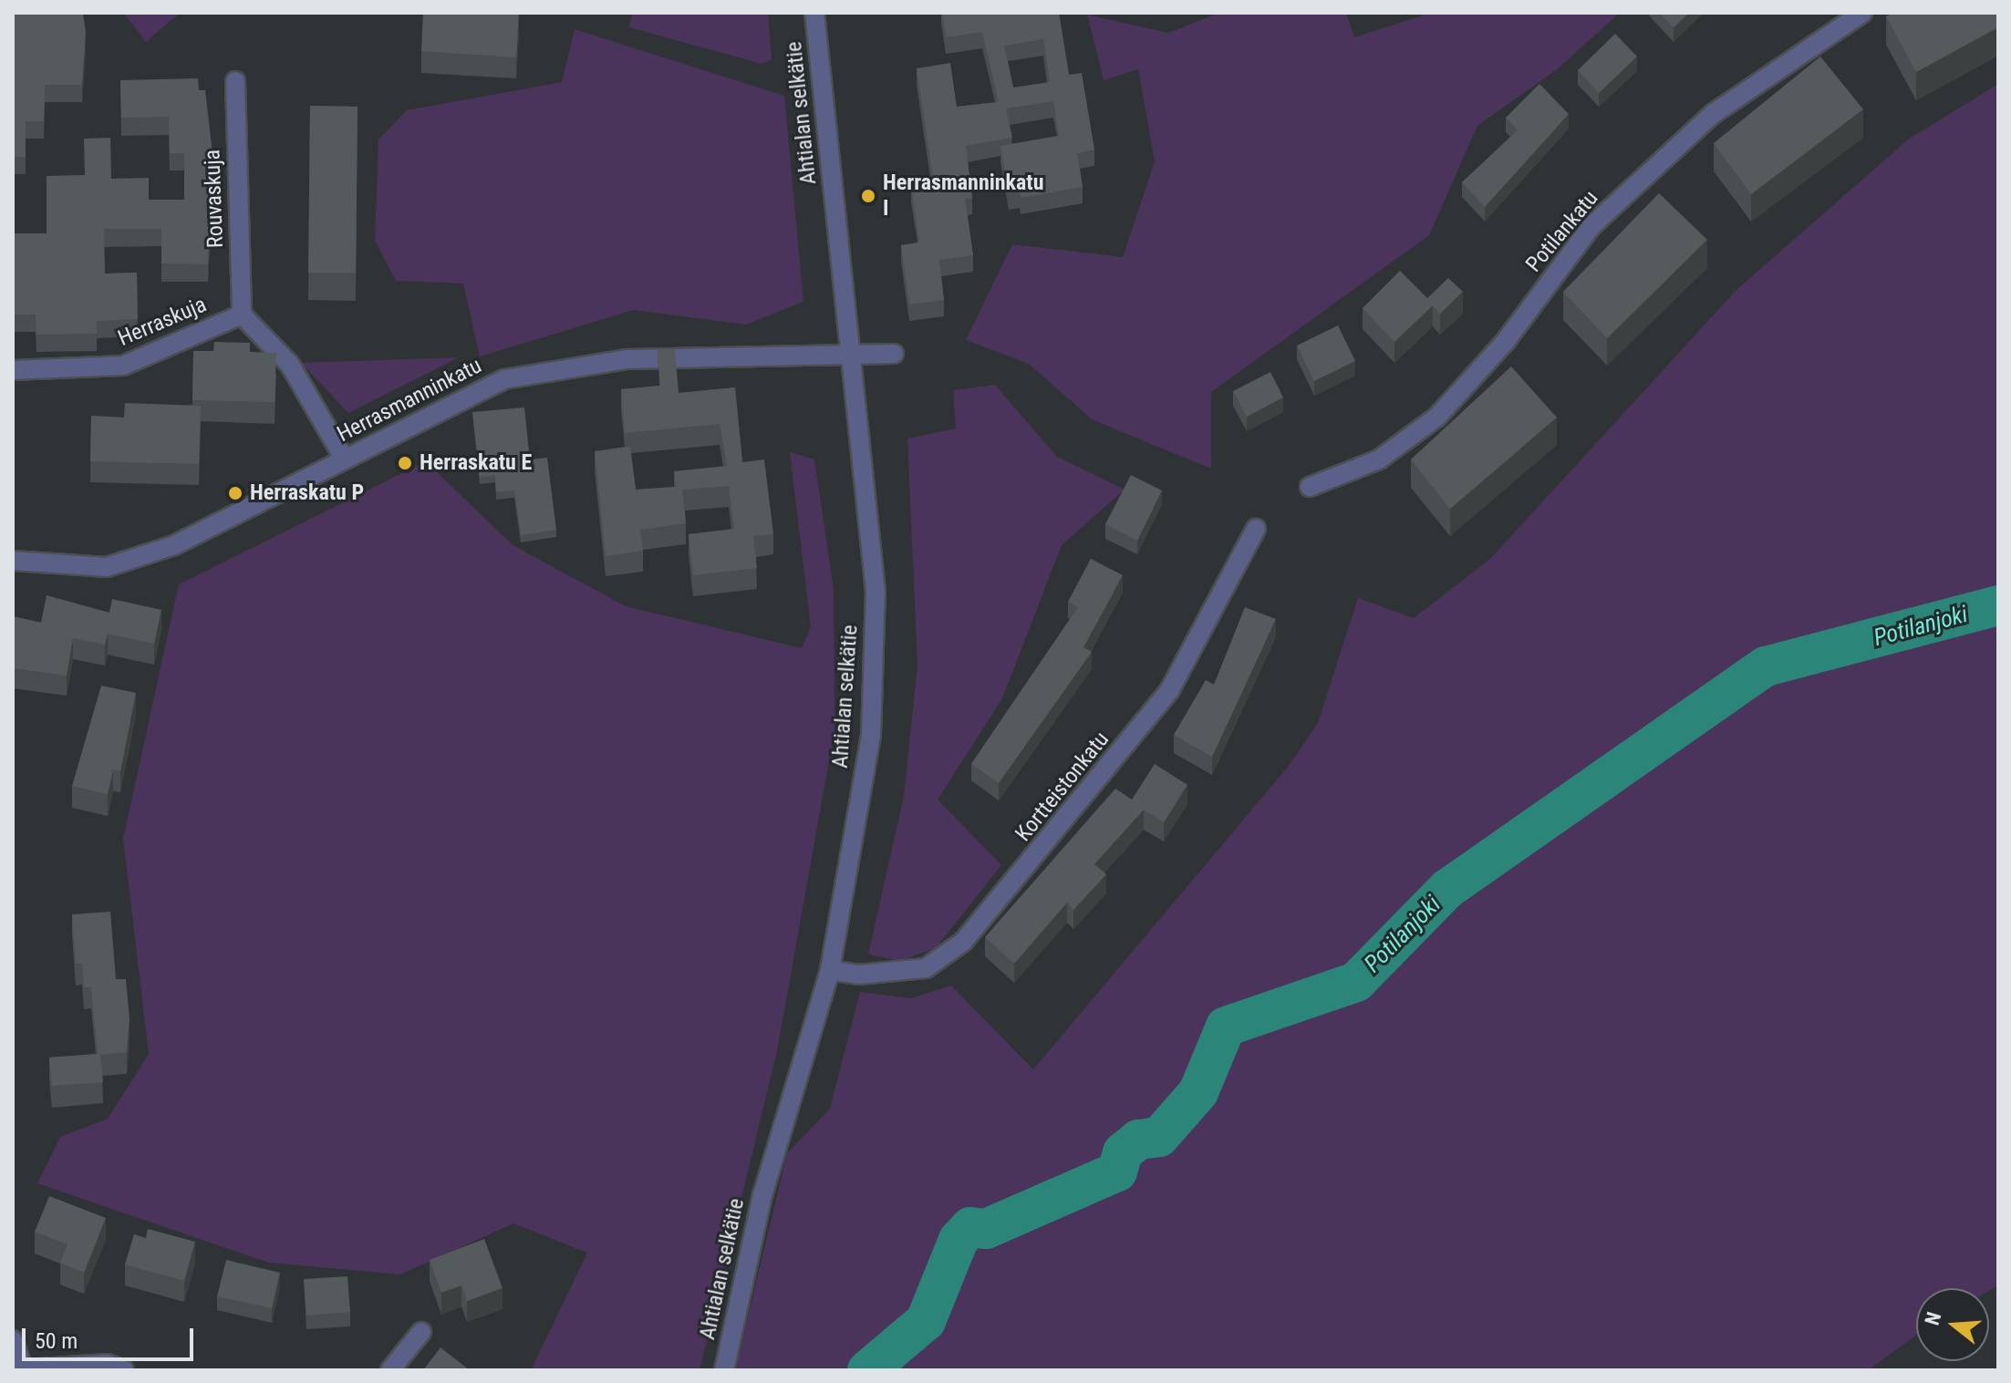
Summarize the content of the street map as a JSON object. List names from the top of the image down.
{
  "streets": {
    "street": [
      "Ahtialan selkätie",
      "Rouvaskuja",
      "Potilankatu",
      "Herraskuja",
      "Herrasmanninkatu",
      "Kortteistonkatu"
    ]
  },
  "crossings": [
    ["Ahtialan selkätie", "Herrasmanninkatu"],
    ["Ahtialan selkätie", "Kortteistonkatu"],
    ["Rouvaskuja", "Herraskuja"]
  ],
  "water": ["Potilanjoki"],
  "places": ["Herrasmanninkatu I", "Herraskatu E", "Herraskatu P"],
  "scale_bar": "50 m",
  "north": "left"
}
